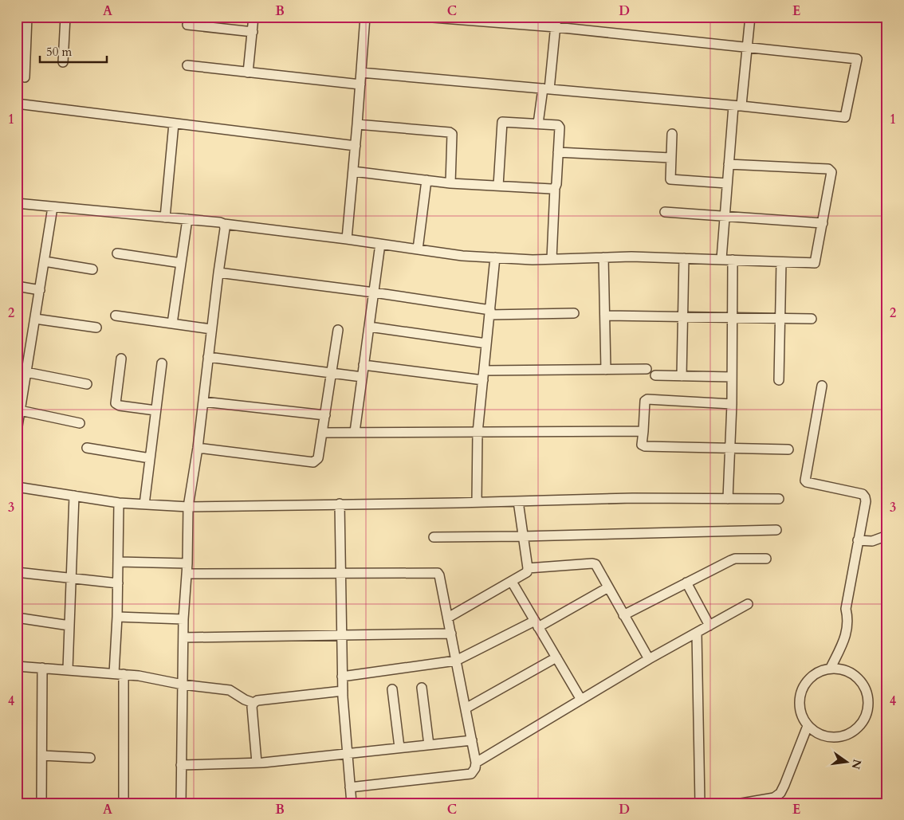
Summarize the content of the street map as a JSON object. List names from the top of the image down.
{
  "scale_bar": "50 m",
  "north": "right",
  "grid": {
    "columns": [
      "A",
      "B",
      "C",
      "D",
      "E"
    ],
    "rows": [
      "1",
      "2",
      "3",
      "4"
    ]
  }
}
